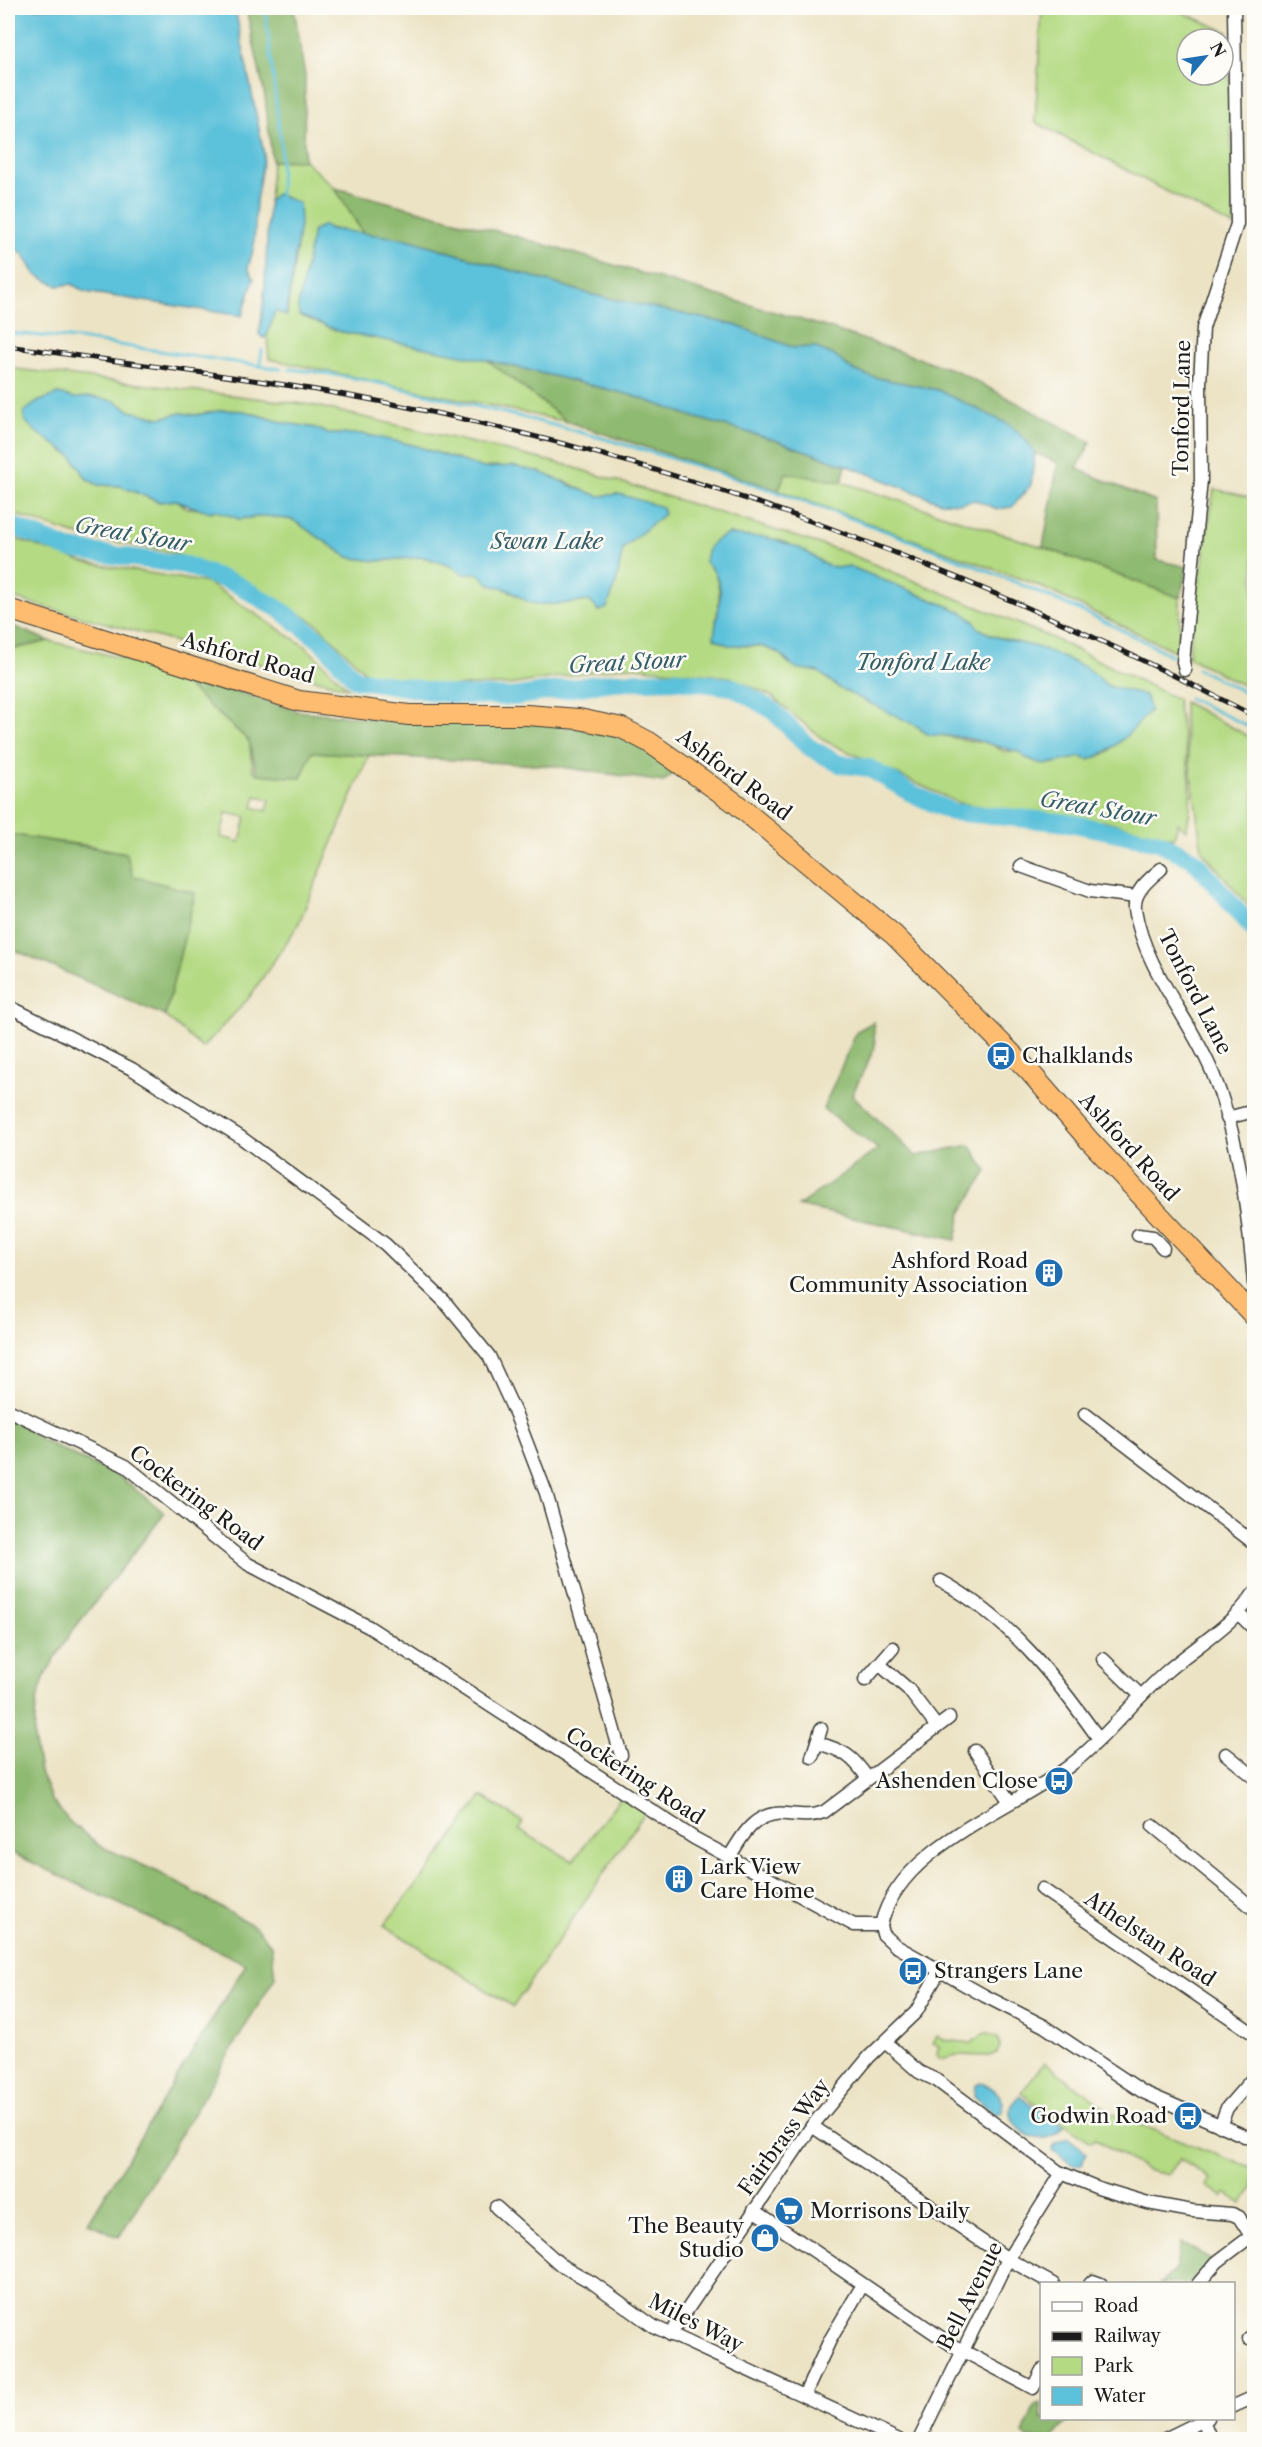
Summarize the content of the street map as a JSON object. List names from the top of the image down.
{
  "streets": {
    "highway": ["Ashford Road"],
    "street": [
      "Tonford Lane",
      "Cockering Road",
      "Athelstan Road",
      "Fairbrass Way",
      "Bell Avenue",
      "Miles Way"
    ]
  },
  "crossings": [
    ["Fairbrass Way", "Miles Way"]
  ],
  "water": ["Great Stour", "Swan Lake", "Tonford Lake"],
  "places": {
    "bus stop": [
      "Chalklands",
      "Ashenden Close",
      "Strangers Lane",
      "Godwin Road"
    ],
    "building": ["Ashford Road Community Association", "Lark View Care Home"],
    "supermarket": ["Morrisons Daily"],
    "shop": ["The Beauty Studio"]
  },
  "legend": [
    "Road",
    "Railway",
    "Park",
    "Water"
  ],
  "north": "top right"
}
